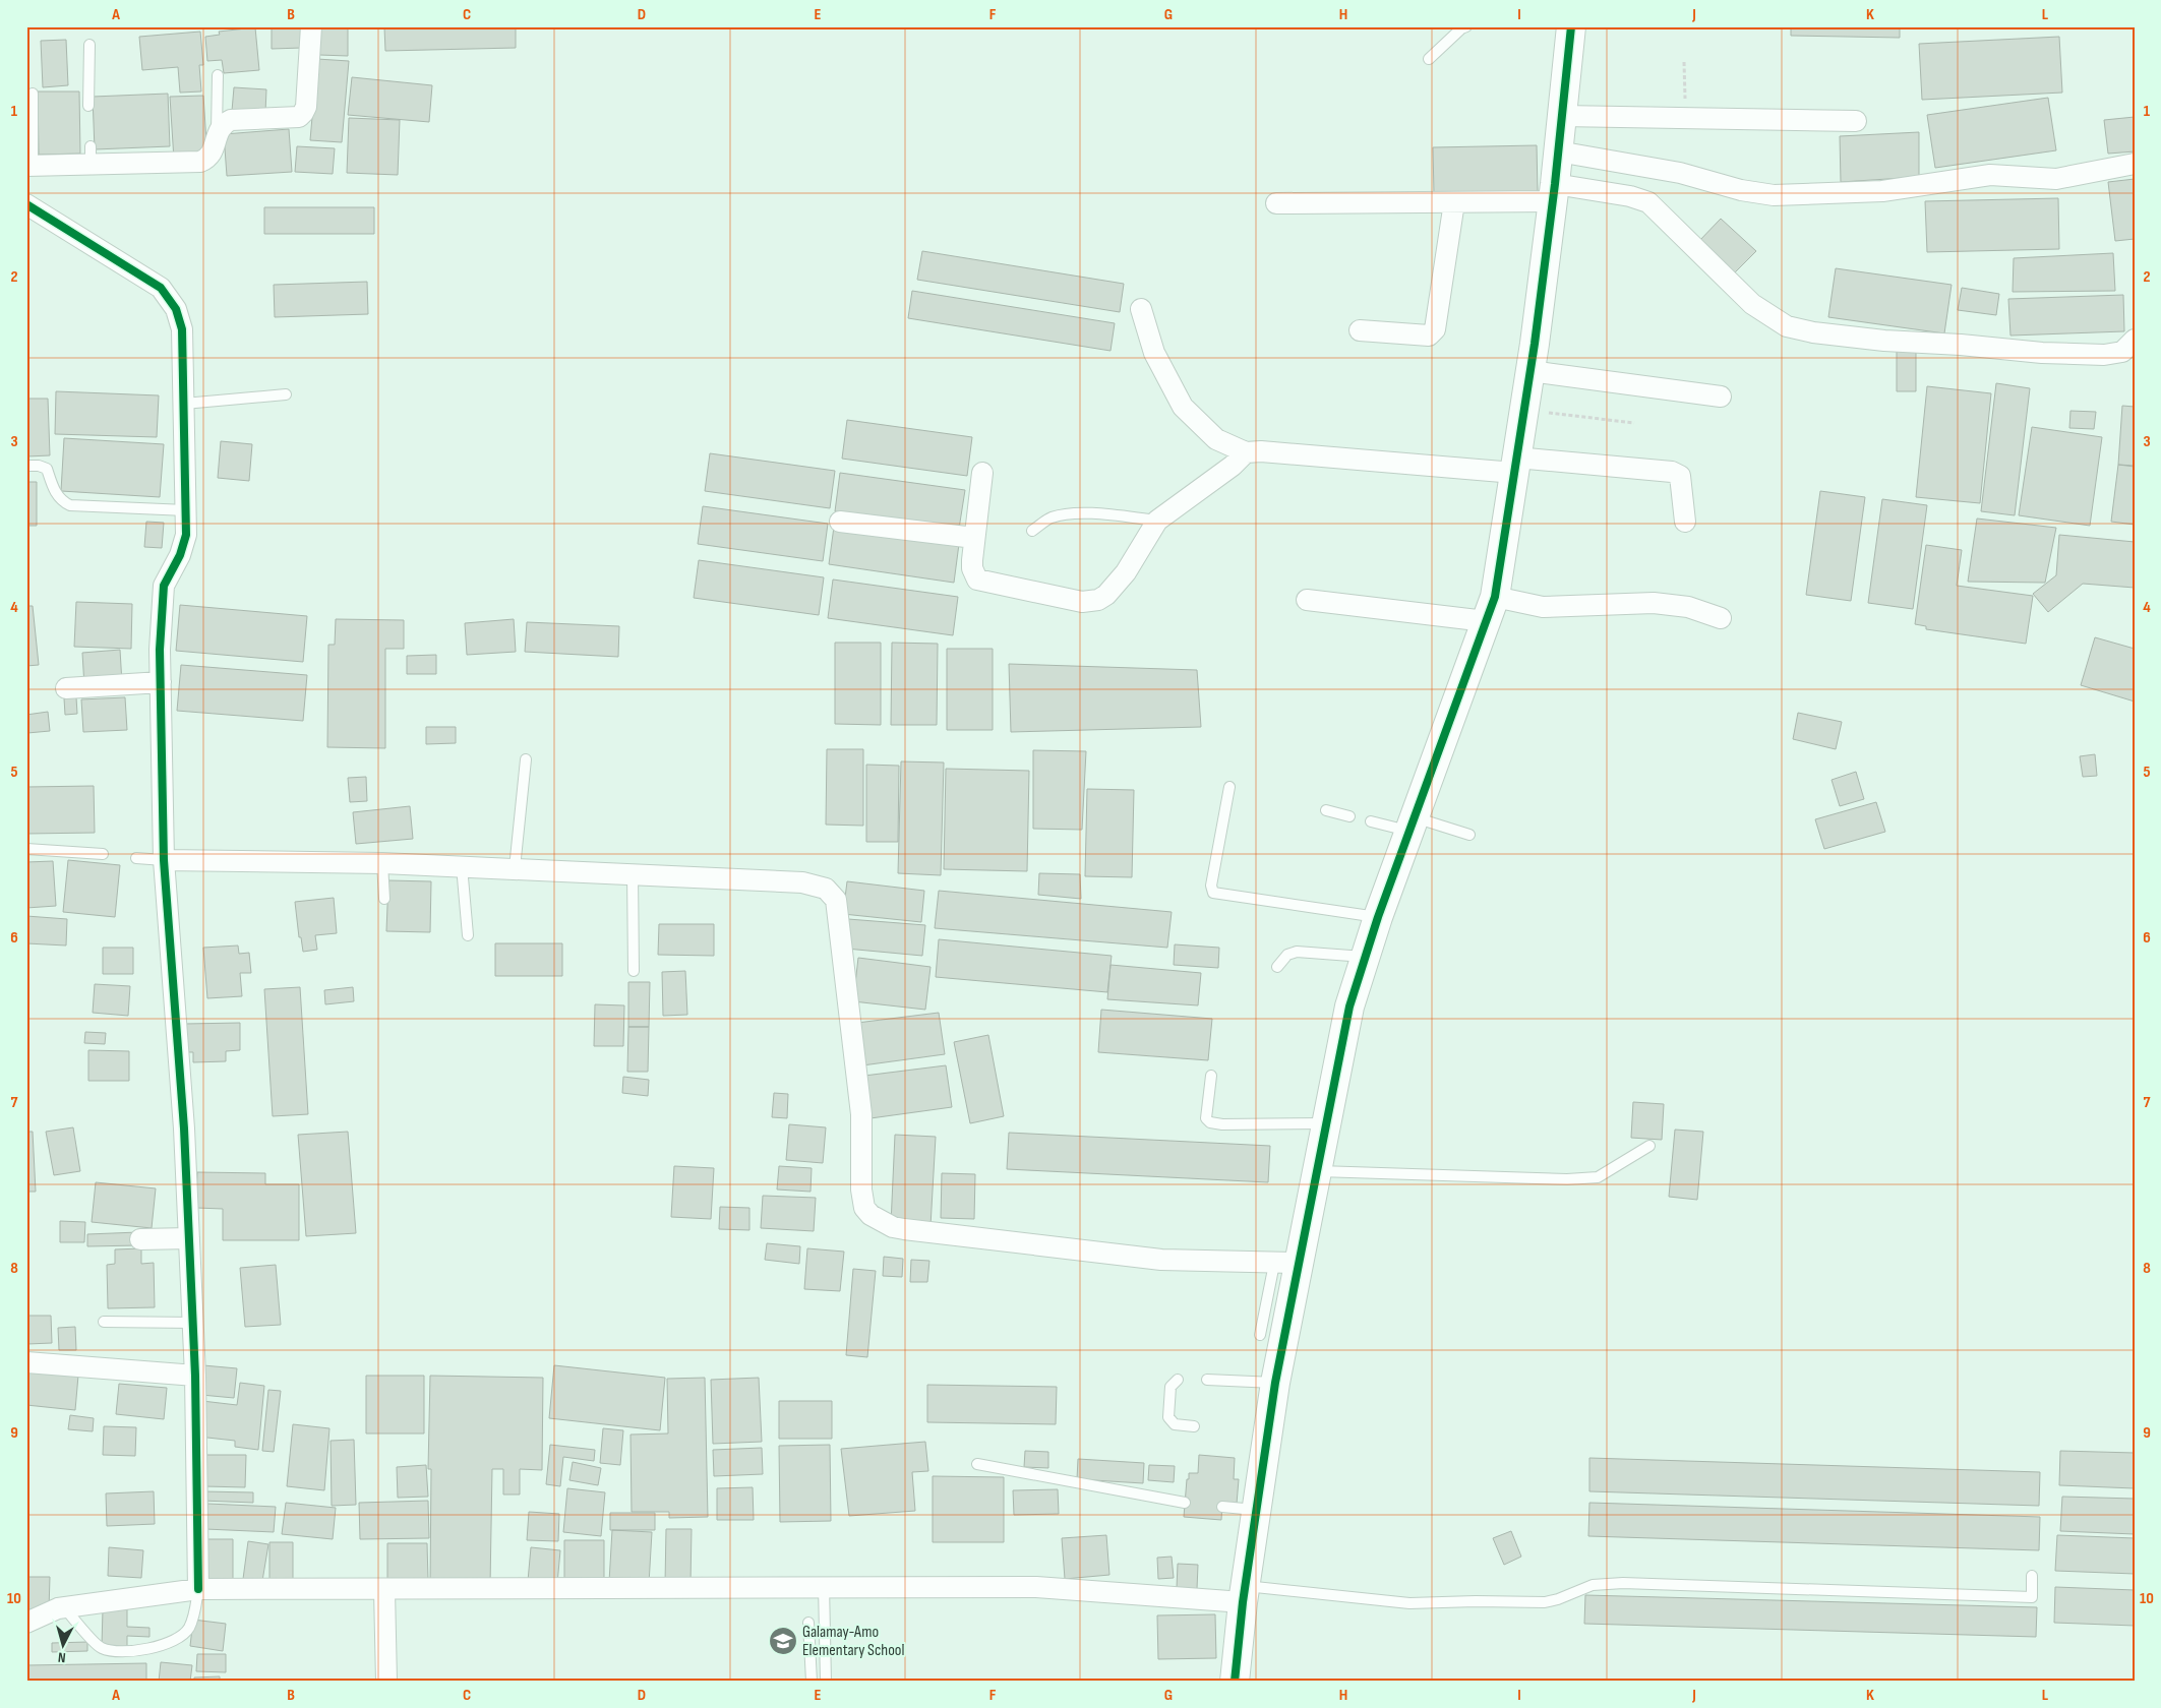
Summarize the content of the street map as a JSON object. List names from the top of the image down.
{
  "places": {
    "school or university": ["Galamay-Amo Elementary School"]
  },
  "north": "bottom",
  "grid": {
    "columns": [
      "A",
      "B",
      "C",
      "D",
      "E",
      "F",
      "G",
      "H",
      "I",
      "J",
      "K",
      "L"
    ],
    "rows": [
      "1",
      "2",
      "3",
      "4",
      "5",
      "6",
      "7",
      "8",
      "9",
      "10"
    ]
  }
}
